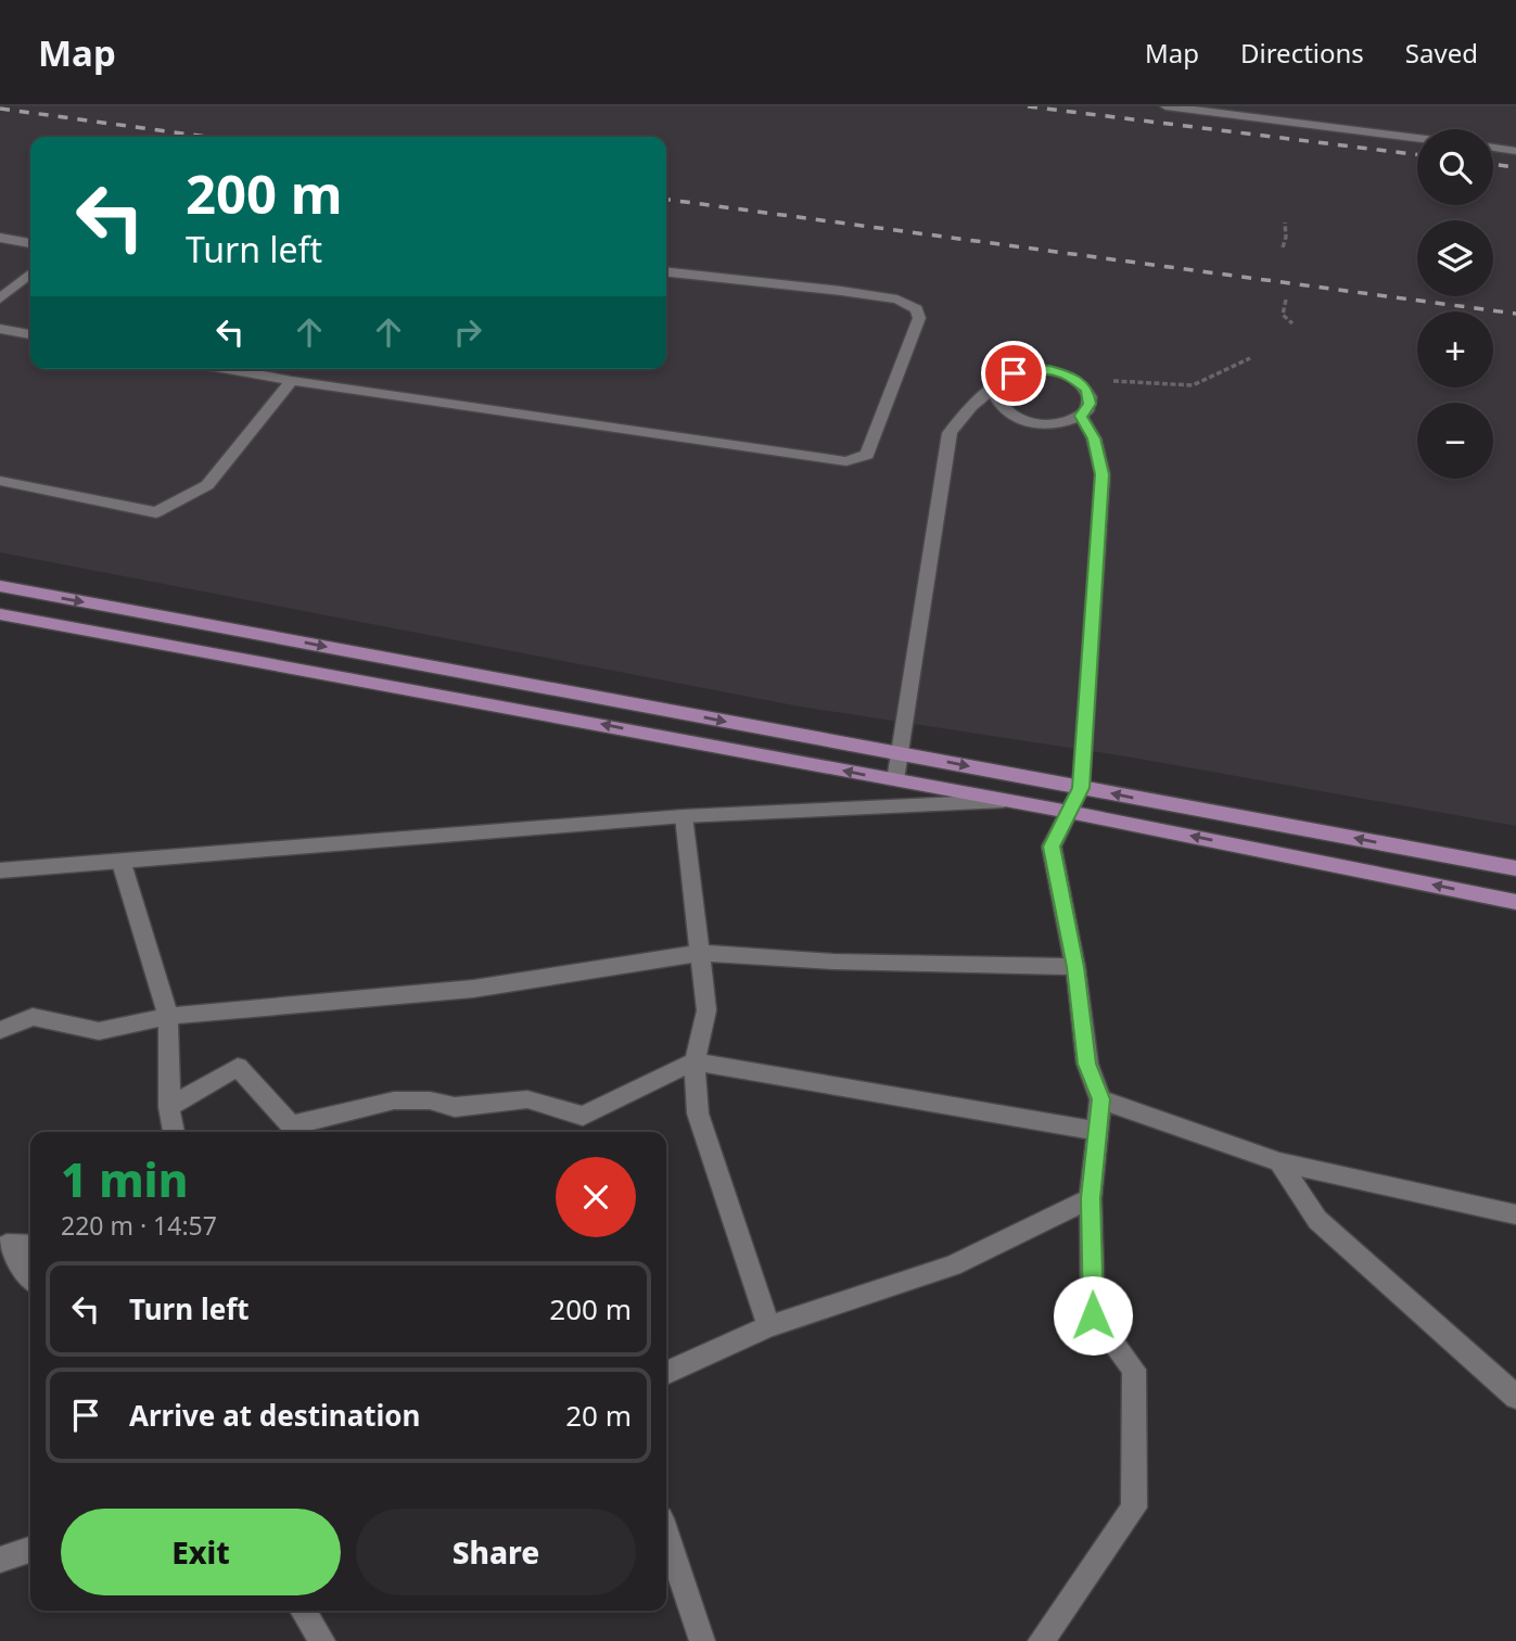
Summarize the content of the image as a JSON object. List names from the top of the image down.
{
  "page": {
    "header": "Map",
    "nav": ["Map", "Directions", "Saved"],
    "map_buttons": ["+", "−"],
    "turn": ["200 m", "Turn left"],
    "heading": ["1 min", "220 m · 14:57"],
    "list": [
      {
        "name": "Turn left",
        "value": "200 m"
      },
      {
        "name": "Arrive at destination",
        "value": "20 m"
      }
    ],
    "buttons": ["Exit", "Share"]
  }
}
